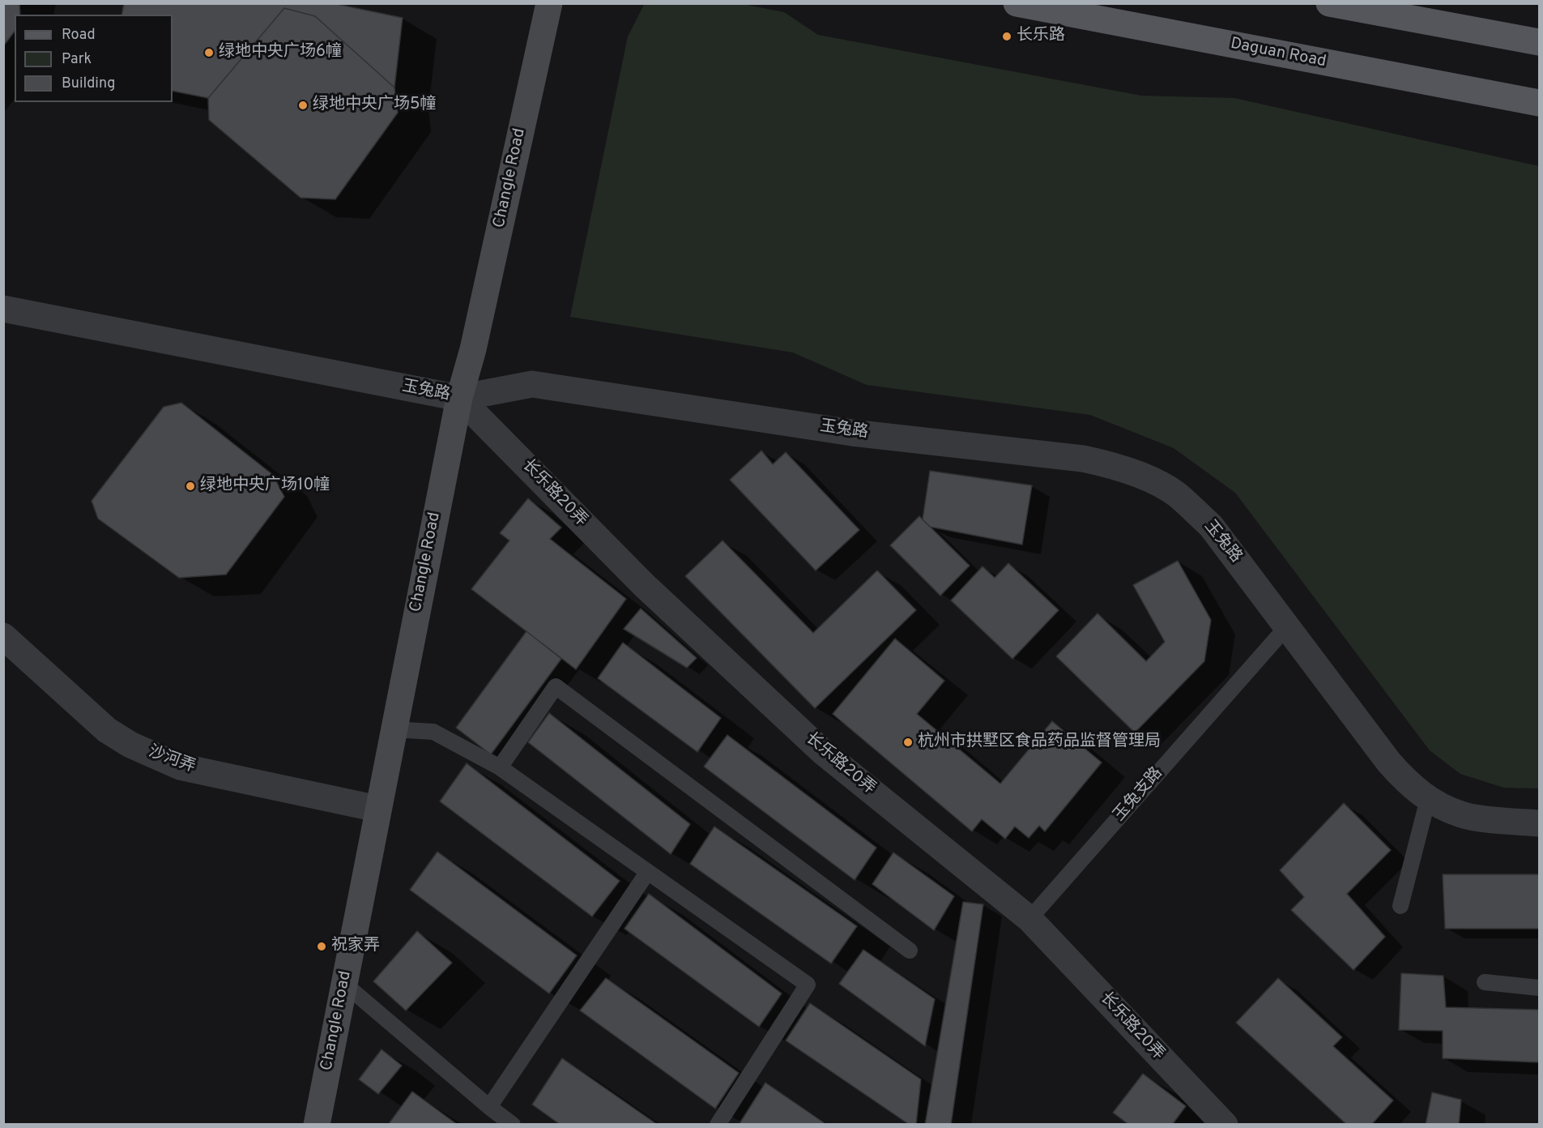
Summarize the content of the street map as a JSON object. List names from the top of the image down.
{
  "streets": {
    "main road": ["Daguan Road"],
    "street": [
      "Changle Road",
      "玉兔路",
      "长乐路20弄",
      "沙河弄"
    ],
    "lane": ["玉兔支路"]
  },
  "crossings": [
    ["Changle Road", "玉兔路"],
    ["Changle Road", "长乐路20弄"],
    ["Changle Road", "沙河弄"],
    ["玉兔路", "长乐路20弄"],
    ["玉兔路", "玉兔支路"],
    ["长乐路20弄", "玉兔支路"]
  ],
  "places": [
    "长乐路",
    "绿地中央广场6幢",
    "绿地中央广场5幢",
    "绿地中央广场10幢",
    "杭州市拱墅区食品药品监督管理局",
    "祝家弄"
  ],
  "legend": ["Road", "Park", "Building"]
}
